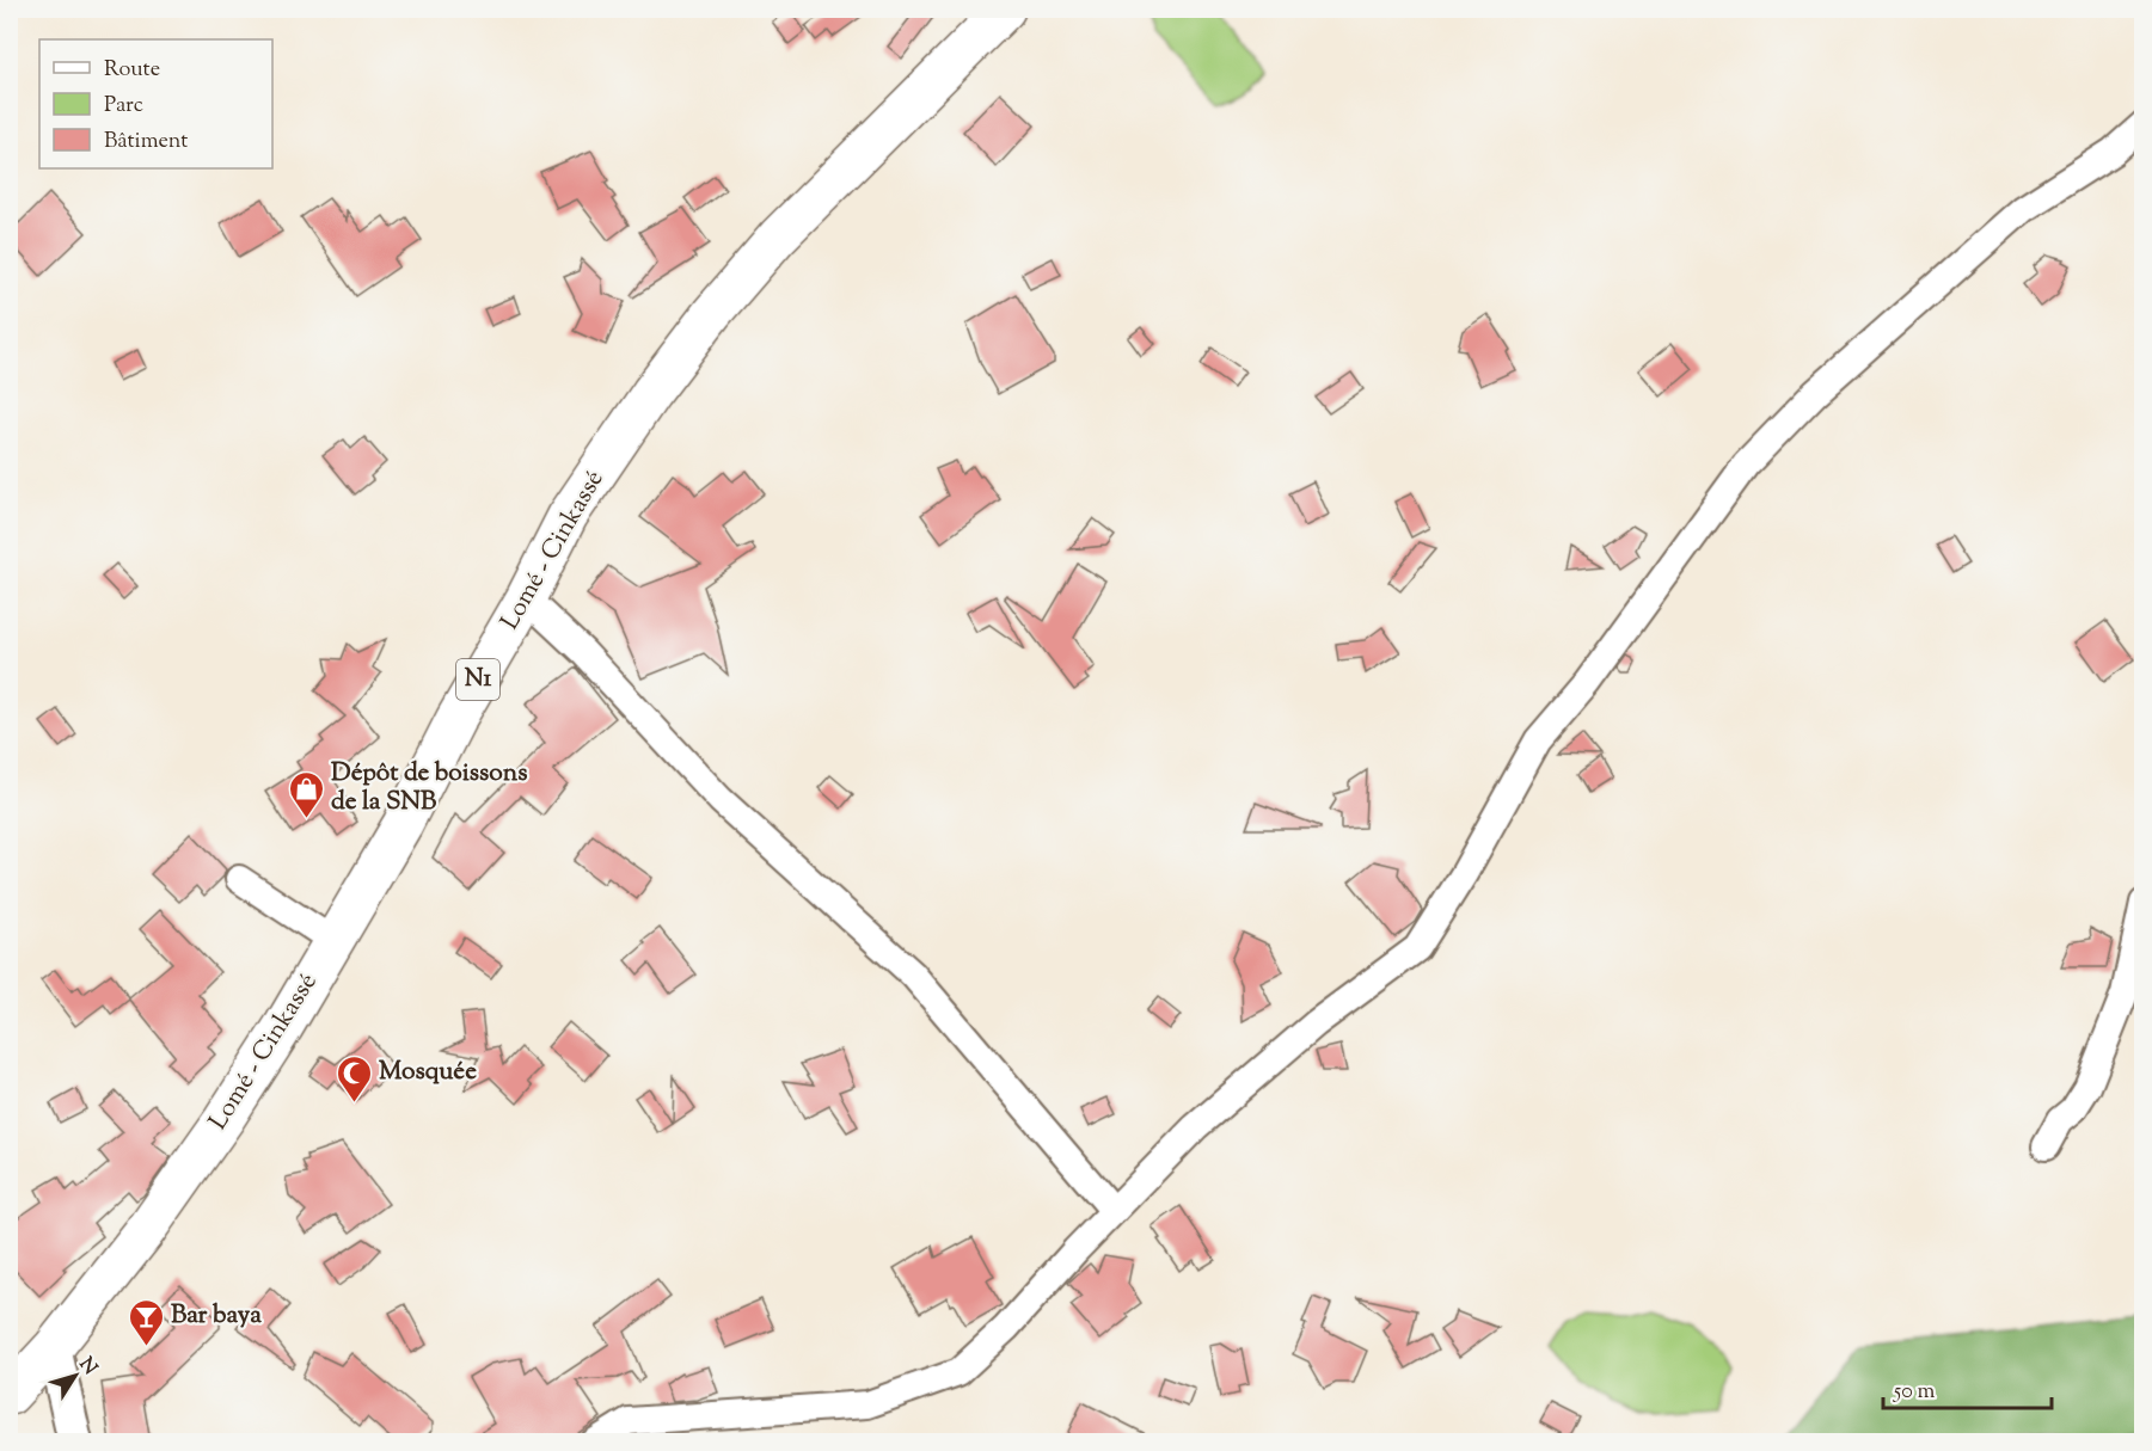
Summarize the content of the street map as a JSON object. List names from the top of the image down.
{
  "streets": {
    "highway": ["Lomé - Cinkassé", "N1"]
  },
  "places": {
    "shop": ["Dépôt de boissons de la SNB"],
    "mosque": ["Mosquée"],
    "bar": ["Bar baya"]
  },
  "legend": ["Route", "Parc", "Bâtiment"],
  "scale_bar": "50 m",
  "north": "top right"
}
